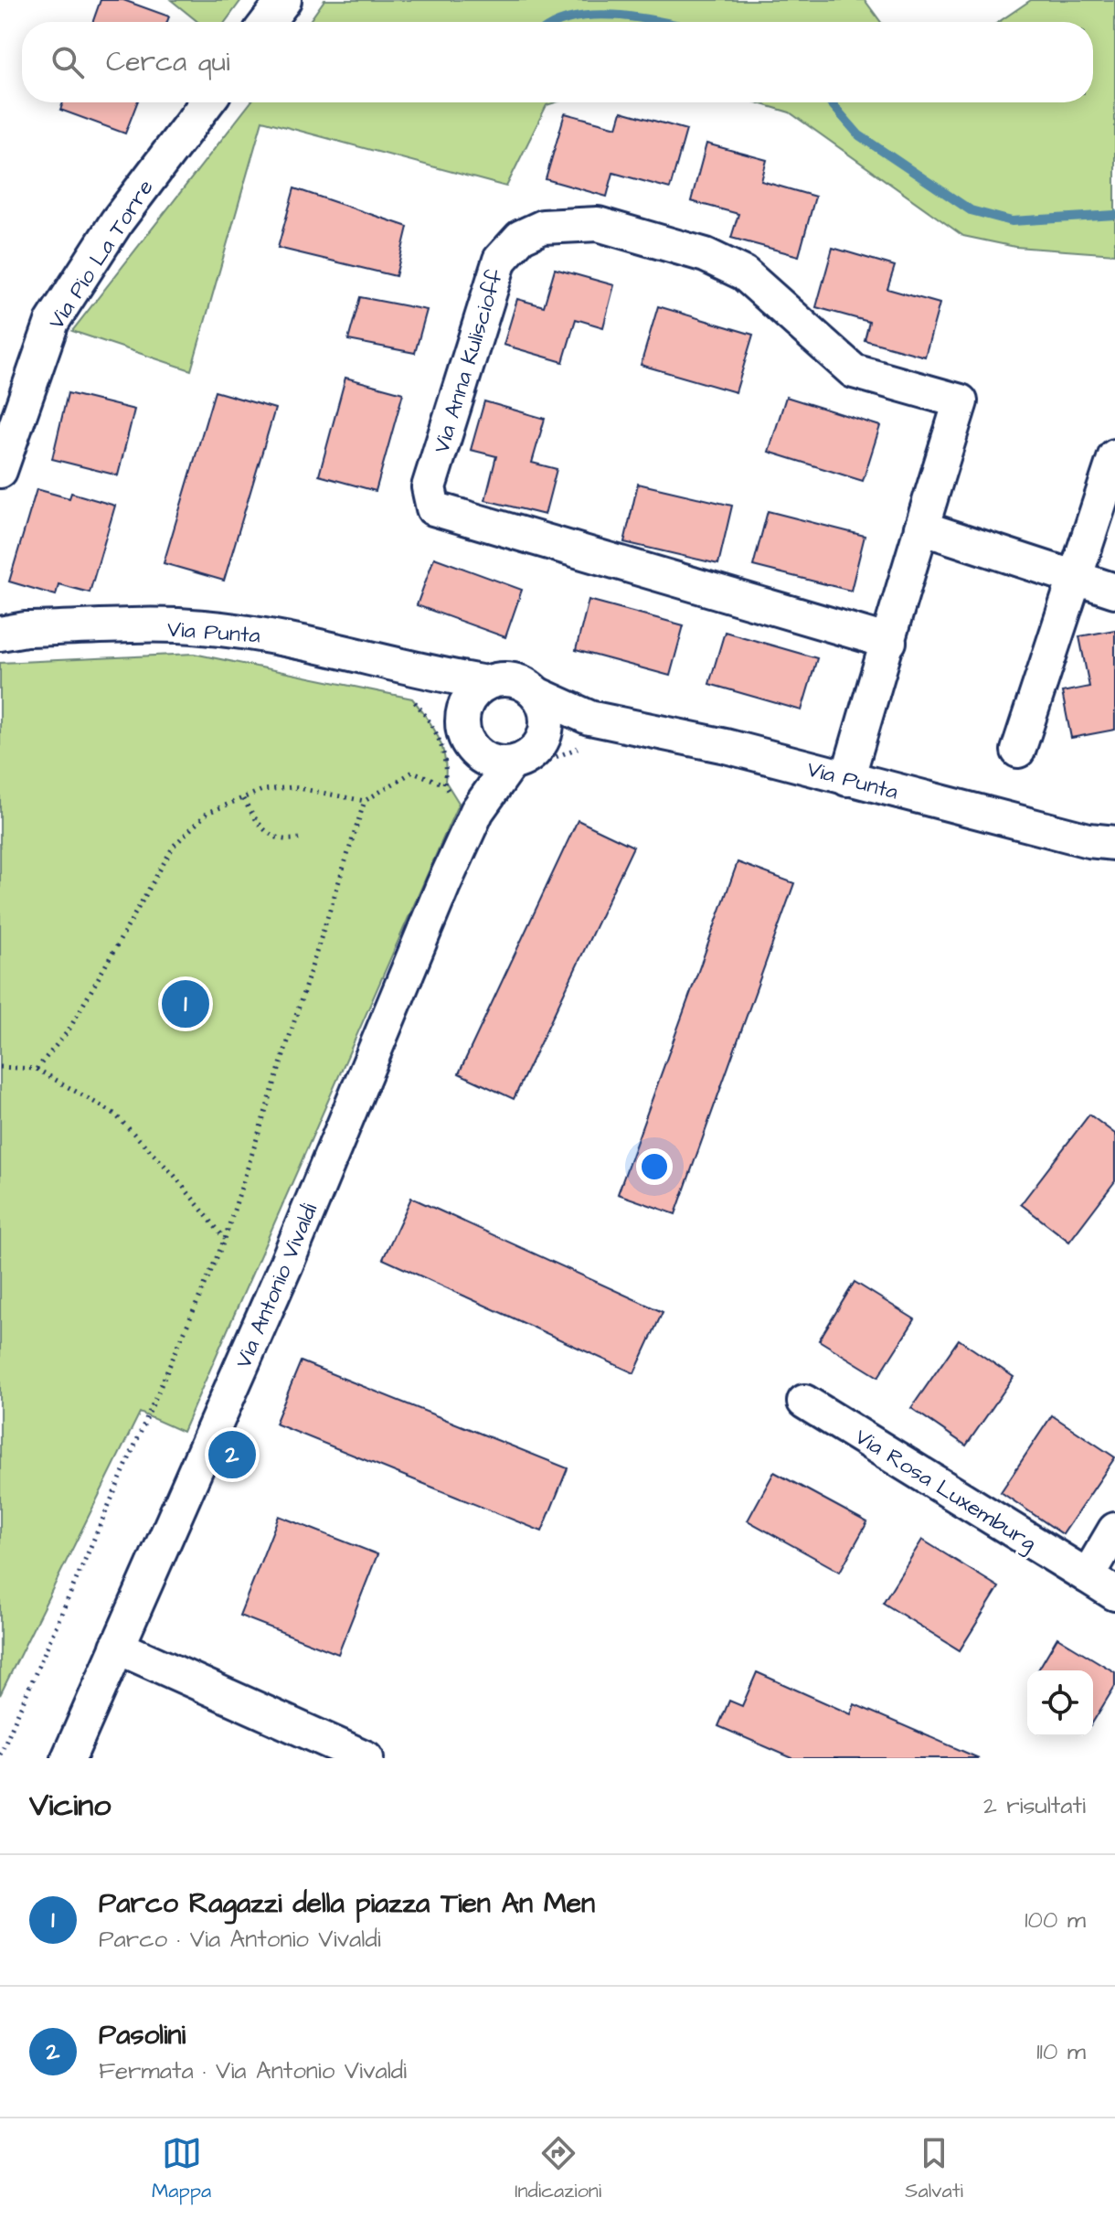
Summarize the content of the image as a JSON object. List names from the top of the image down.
{
  "streets": {
    "street": [
      "Via Pio La Torre",
      "Via Anna Kuliscioff",
      "Via Punta",
      "Via Antonio Vivaldi",
      "Via Rosa Luxemburg"
    ]
  },
  "crossings": [
    ["Via Anna Kuliscioff", "Via Punta"],
    ["Via Punta", "Via Antonio Vivaldi"]
  ],
  "page": {
    "search": "Cerca qui",
    "pins": ["1", "2"],
    "heading": ["Vicino", "2 risultati"],
    "list": [
      {
        "mark": "1",
        "name": "Parco Ragazzi della piazza Tien An Men",
        "note": "Parco · Via Antonio Vivaldi",
        "value": "100 m"
      },
      {
        "mark": "2",
        "name": "Pasolini",
        "note": "Fermata · Via Antonio Vivaldi",
        "value": "110 m"
      }
    ],
    "nav": ["Mappa", "Indicazioni", "Salvati"]
  }
}
